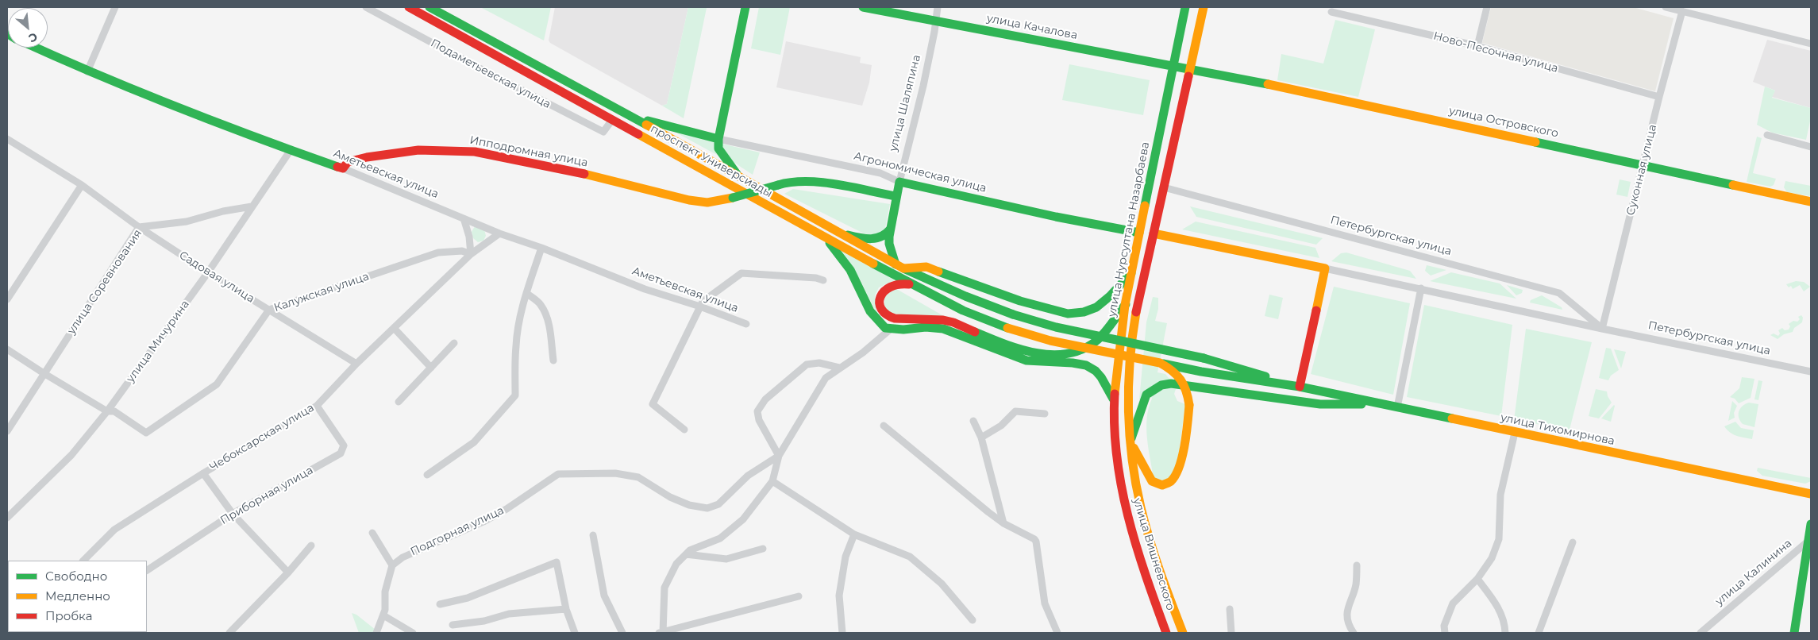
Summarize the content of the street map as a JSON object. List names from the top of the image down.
{
  "streets": {
    "main road": [
      "улица Качалова",
      "улица Шаляпина",
      "улица Островского",
      "Ипподромная улица",
      "проспект Универсиады",
      "Агрономическая улица",
      "Аметьевская улица",
      "улица Нурсултана Назарбаева",
      "Петербургская улица",
      "улица Тихомирнова",
      "улица Вишневского",
      "улица Калинина"
    ],
    "street": [
      "Ново-Песочная улица",
      "Подаметьевская улица",
      "Суконная улица",
      "Садовая улица",
      "улица Соревнования",
      "Калужская улица",
      "улица Мичурина",
      "Чебоксарская улица",
      "Приборная улица",
      "Подгорная улица"
    ]
  },
  "crossings": [
    ["улица Качалова", "улица Шаляпина"],
    ["улица Качалова", "улица Островского"],
    ["улица Качалова", "улица Нурсултана Назарбаева"],
    ["Ново-Песочная улица", "Суконная улица"],
    ["Подаметьевская улица", "проспект Универсиады"],
    ["улица Шаляпина", "Ипподромная улица"],
    ["улица Шаляпина", "проспект Универсиады"],
    ["улица Шаляпина", "Агрономическая улица"],
    ["улица Островского", "Суконная улица"],
    ["Ипподромная улица", "Аметьевская улица"],
    ["проспект Универсиады", "улица Тихомирнова"],
    ["Суконная улица", "Петербургская улица"],
    ["Агрономическая улица", "улица Нурсултана Назарбаева"],
    ["Аметьевская улица", "улица Мичурина"],
    ["Аметьевская улица", "Чебоксарская улица"],
    ["улица Нурсултана Назарбаева", "улица Вишневского"],
    ["Садовая улица", "улица Соревнования"],
    ["Садовая улица", "Калужская улица"],
    ["Садовая улица", "улица Мичурина"],
    ["Садовая улица", "Чебоксарская улица"],
    ["улица Соревнования", "Калужская улица"],
    ["улица Соревнования", "улица Мичурина"],
    ["Калужская улица", "улица Мичурина"],
    ["Калужская улица", "Чебоксарская улица"],
    ["Чебоксарская улица", "Приборная улица"]
  ],
  "legend": ["Свободно", "Медленно", "Пробка"],
  "north": "bottom right"
}
